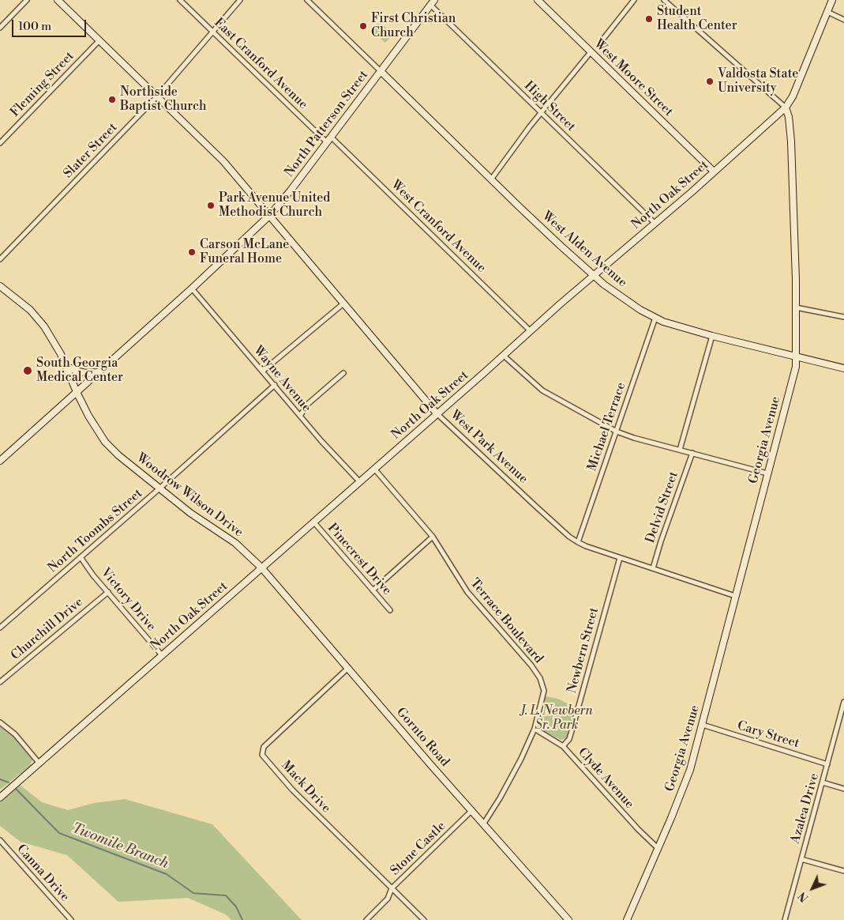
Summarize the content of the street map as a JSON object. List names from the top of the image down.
{
  "streets": {
    "street": [
      "East Cranford Avenue",
      "West Moore Street",
      "Fleming Street",
      "High Street",
      "North Patterson Street",
      "Slater Street",
      "North Oak Street",
      "West Cranford Avenue",
      "West Alden Avenue",
      "Wayne Avenue",
      "Michael Terrace",
      "Georgia Avenue",
      "West Park Avenue",
      "Woodrow Wilson Drive",
      "Delvid Street",
      "North Toombs Street",
      "Pinecrest Drive",
      "Victory Drive",
      "Terrace Boulevard",
      "Churchill Drive",
      "Newbern Street",
      "Cary Street",
      "Gornto Road",
      "Clyde Avenue",
      "Mack Drive",
      "Azalea Drive",
      "Stone Castle",
      "Canna Drive"
    ]
  },
  "crossings": [
    ["East Cranford Avenue", "North Patterson Street"],
    ["East Cranford Avenue", "Slater Street"],
    ["West Moore Street", "North Oak Street"],
    ["Fleming Street", "West Park Avenue"],
    ["High Street", "North Patterson Street"],
    ["High Street", "North Oak Street"],
    ["North Patterson Street", "West Cranford Avenue"],
    ["North Patterson Street", "West Alden Avenue"],
    ["North Patterson Street", "Wayne Avenue"],
    ["North Patterson Street", "West Park Avenue"],
    ["North Patterson Street", "Woodrow Wilson Drive"],
    ["Slater Street", "West Park Avenue"],
    ["North Oak Street", "West Cranford Avenue"],
    ["North Oak Street", "West Alden Avenue"],
    ["North Oak Street", "Wayne Avenue"],
    ["North Oak Street", "Georgia Avenue"],
    ["North Oak Street", "West Park Avenue"],
    ["North Oak Street", "Woodrow Wilson Drive"],
    ["North Oak Street", "Pinecrest Drive"],
    ["North Oak Street", "Victory Drive"],
    ["North Oak Street", "Terrace Boulevard"],
    ["North Oak Street", "Gornto Road"],
    ["West Alden Avenue", "Michael Terrace"],
    ["West Alden Avenue", "Georgia Avenue"],
    ["Wayne Avenue", "North Toombs Street"],
    ["Michael Terrace", "West Park Avenue"],
    ["Georgia Avenue", "West Park Avenue"],
    ["Georgia Avenue", "Cary Street"],
    ["Georgia Avenue", "Clyde Avenue"],
    ["West Park Avenue", "Delvid Street"],
    ["West Park Avenue", "Newbern Street"],
    ["Woodrow Wilson Drive", "North Toombs Street"],
    ["Woodrow Wilson Drive", "Gornto Road"],
    ["North Toombs Street", "Victory Drive"],
    ["Victory Drive", "Churchill Drive"],
    ["Terrace Boulevard", "Gornto Road"],
    ["Terrace Boulevard", "Clyde Avenue"],
    ["Newbern Street", "Clyde Avenue"],
    ["Cary Street", "Azalea Drive"],
    ["Gornto Road", "Mack Drive"],
    ["Gornto Road", "Stone Castle"],
    ["Mack Drive", "Stone Castle"]
  ],
  "water": ["Twomile Branch"],
  "parks": ["J. L. Newbern Sr. Park"],
  "places": [
    "Student Health Center",
    "First Christian Church",
    "Valdosta State University",
    "Northside Baptist Church",
    "Park Avenue United Methodist Church",
    "Carson McLane Funeral Home",
    "South Georgia Medical Center"
  ],
  "scale_bar": "100 m",
  "north": "bottom left"
}
